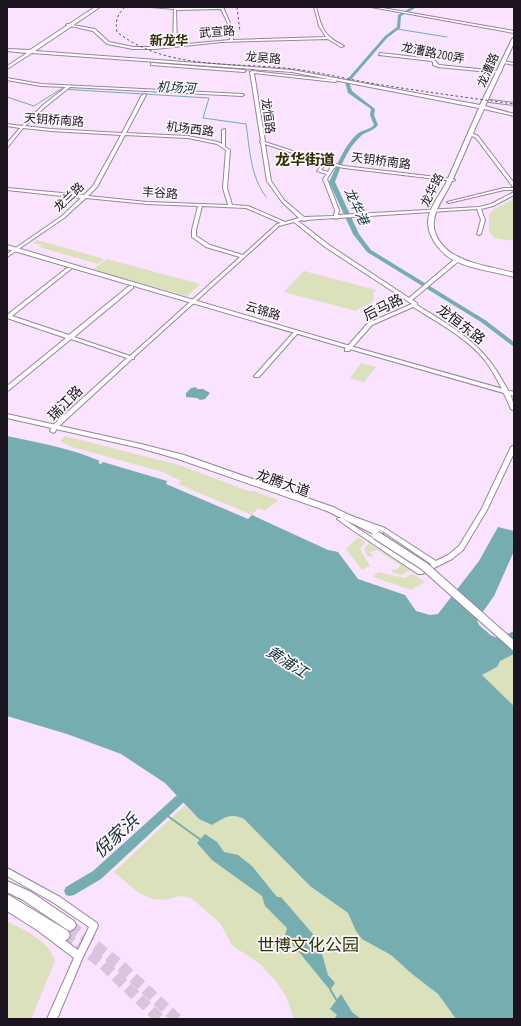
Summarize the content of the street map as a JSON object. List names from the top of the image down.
{
  "streets": {
    "main road": [
      "龙吴路",
      "龙漕路",
      "龙华路",
      "云锦路",
      "龙腾大道"
    ],
    "street": [
      "龙漕路200弄",
      "龙恒路",
      "天钥桥南路",
      "机场西路",
      "丰谷路",
      "龙兰路",
      "后马路",
      "龙恒东路",
      "瑞江路"
    ]
  },
  "crossings": [
    ["龙漕路200弄", "龙漕路"],
    ["龙吴路", "龙漕路"],
    ["龙吴路", "龙恒路"],
    ["龙吴路", "龙华路"],
    ["龙漕路", "龙华路"],
    ["龙恒路", "天钥桥南路"],
    ["天钥桥南路", "机场西路"],
    ["天钥桥南路", "龙华路"],
    ["天钥桥南路", "龙兰路"],
    ["机场西路", "丰谷路"],
    ["丰谷路", "龙兰路"],
    ["丰谷路", "瑞江路"],
    ["龙兰路", "云锦路"],
    ["后马路", "云锦路"],
    ["后马路", "龙恒东路"],
    ["云锦路", "龙恒东路"],
    ["云锦路", "瑞江路"],
    ["瑞江路", "龙腾大道"]
  ],
  "districts": ["新龙华", "龙华街道"],
  "water": [
    "机场河",
    "龙华港",
    "黄浦江",
    "倪家浜"
  ],
  "parks": ["世博文化公园"]
}
